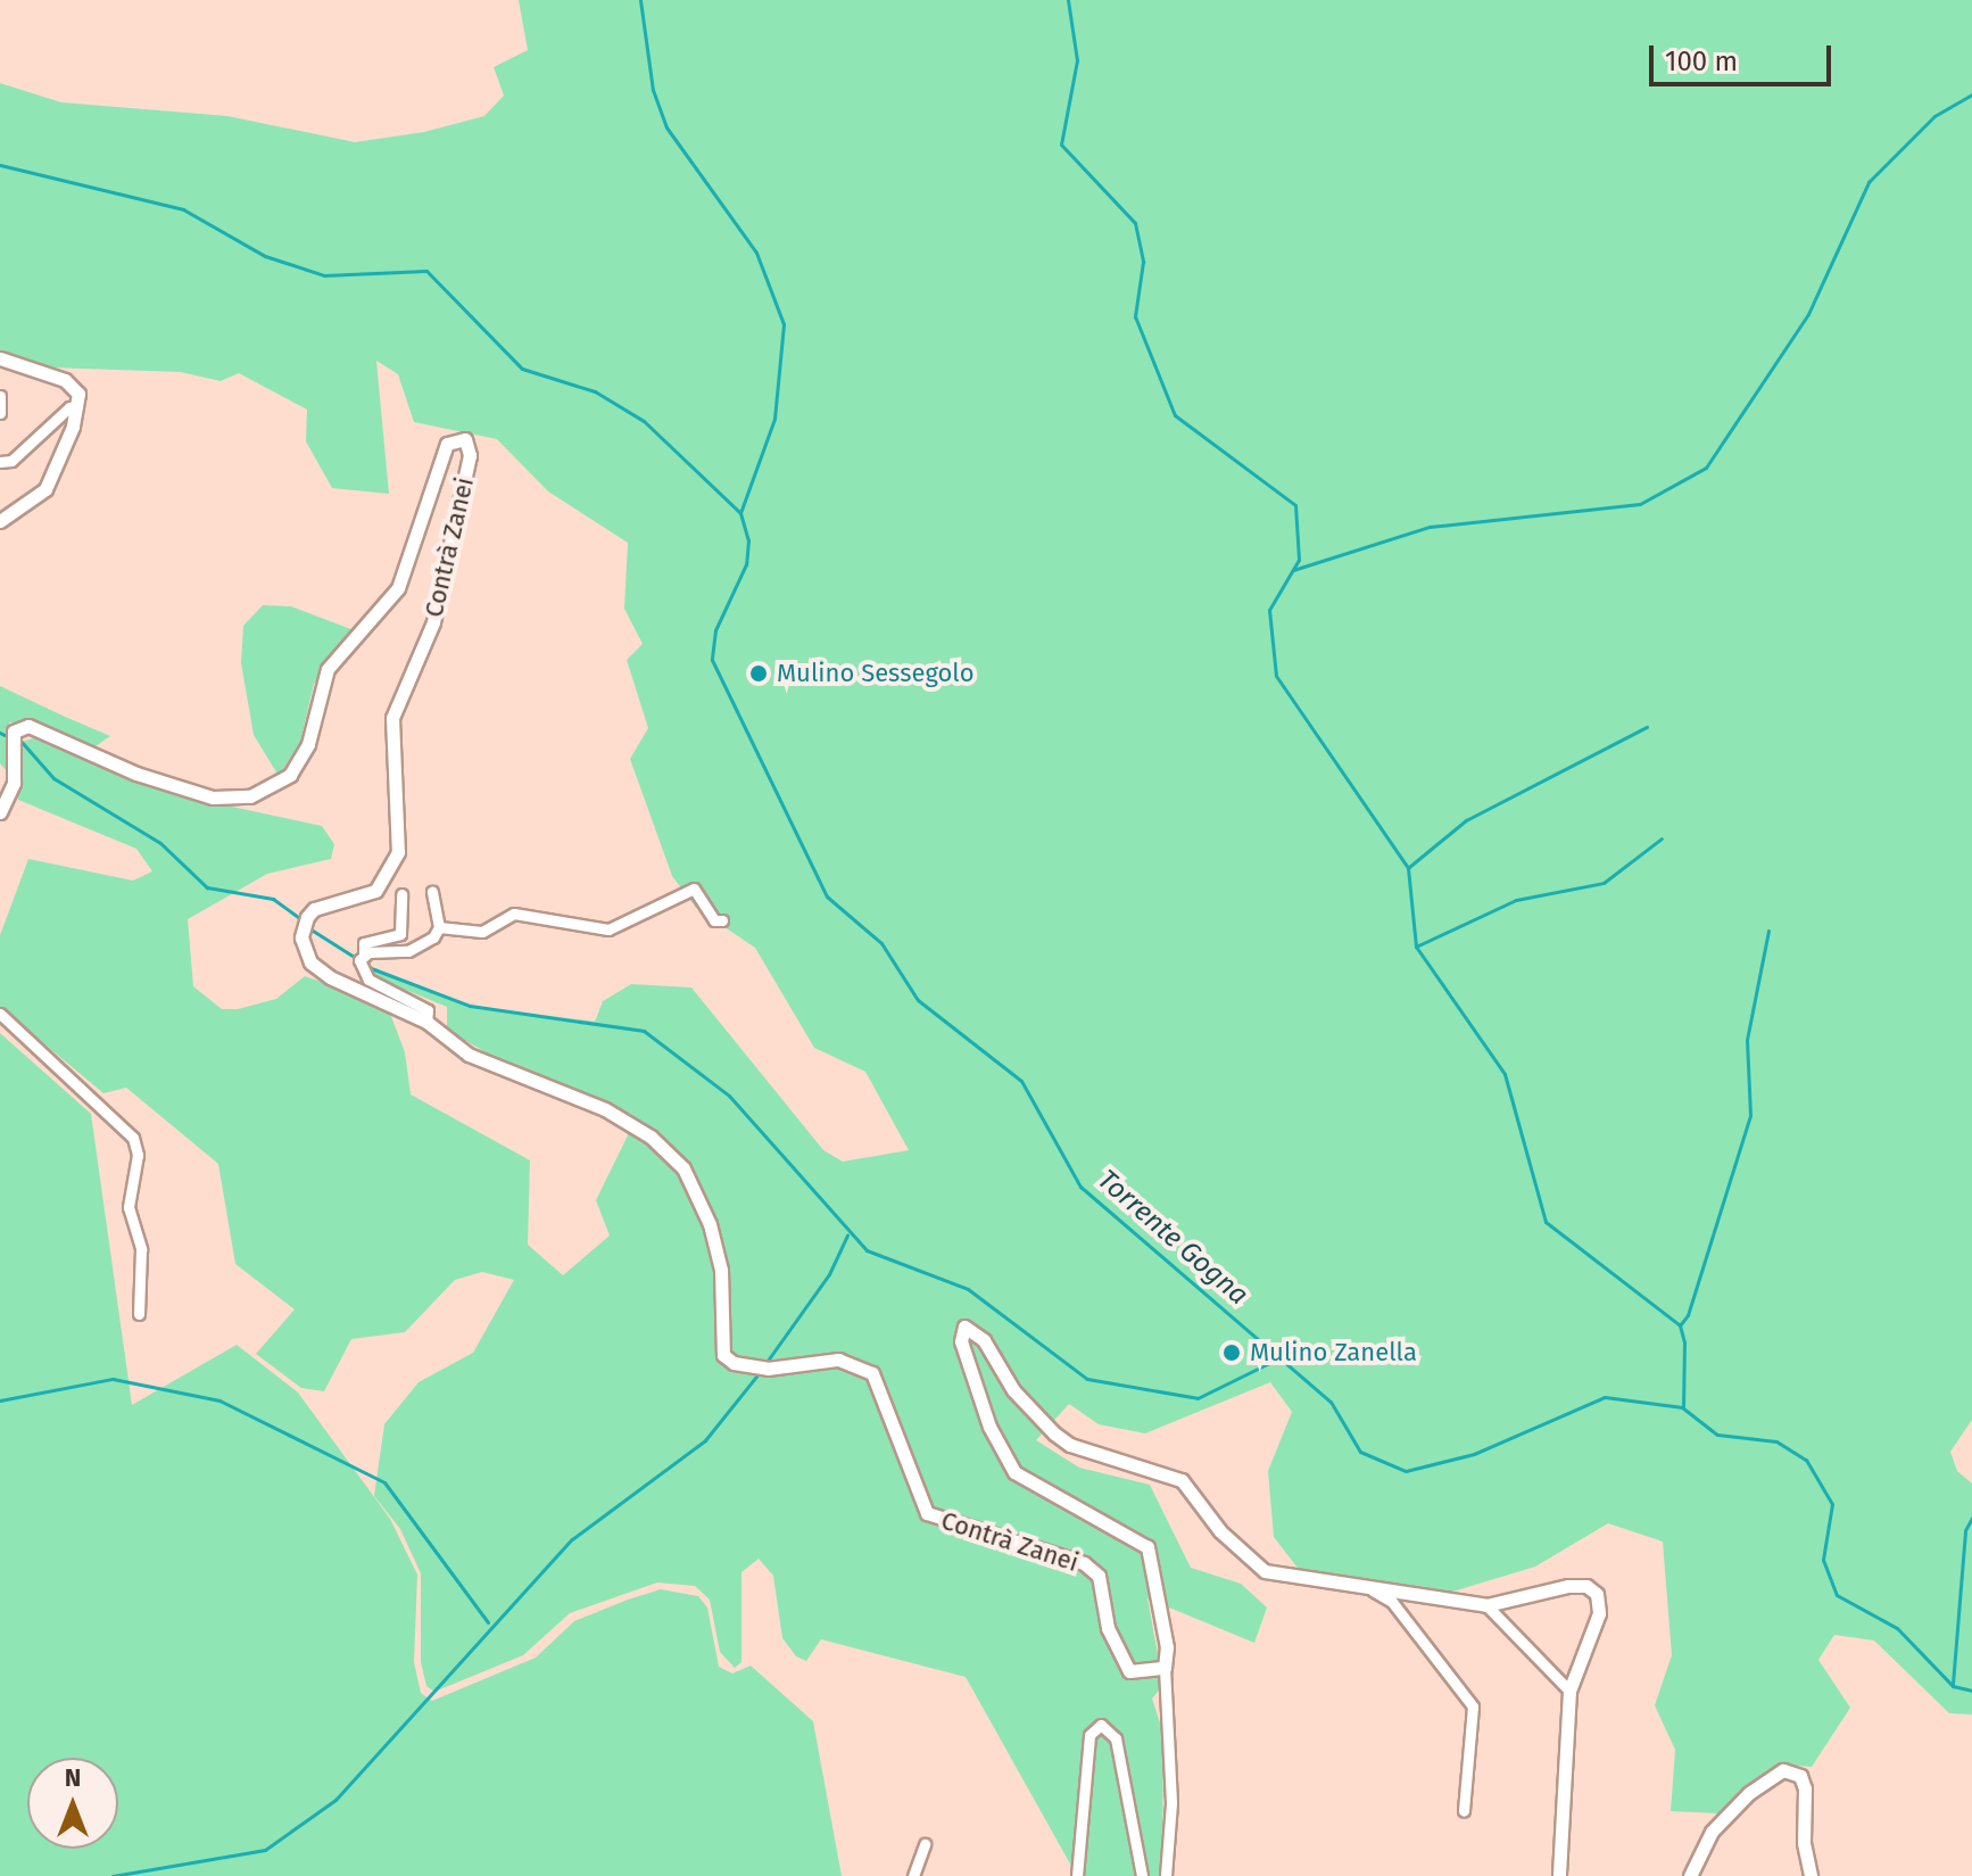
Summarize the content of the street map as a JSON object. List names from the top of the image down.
{
  "streets": {
    "street": ["Contrà Zanei"]
  },
  "water": ["Torrente Gogna"],
  "places": ["Mulino Sessegolo", "Mulino Zanella"],
  "scale_bar": "100 m",
  "north": "top"
}
